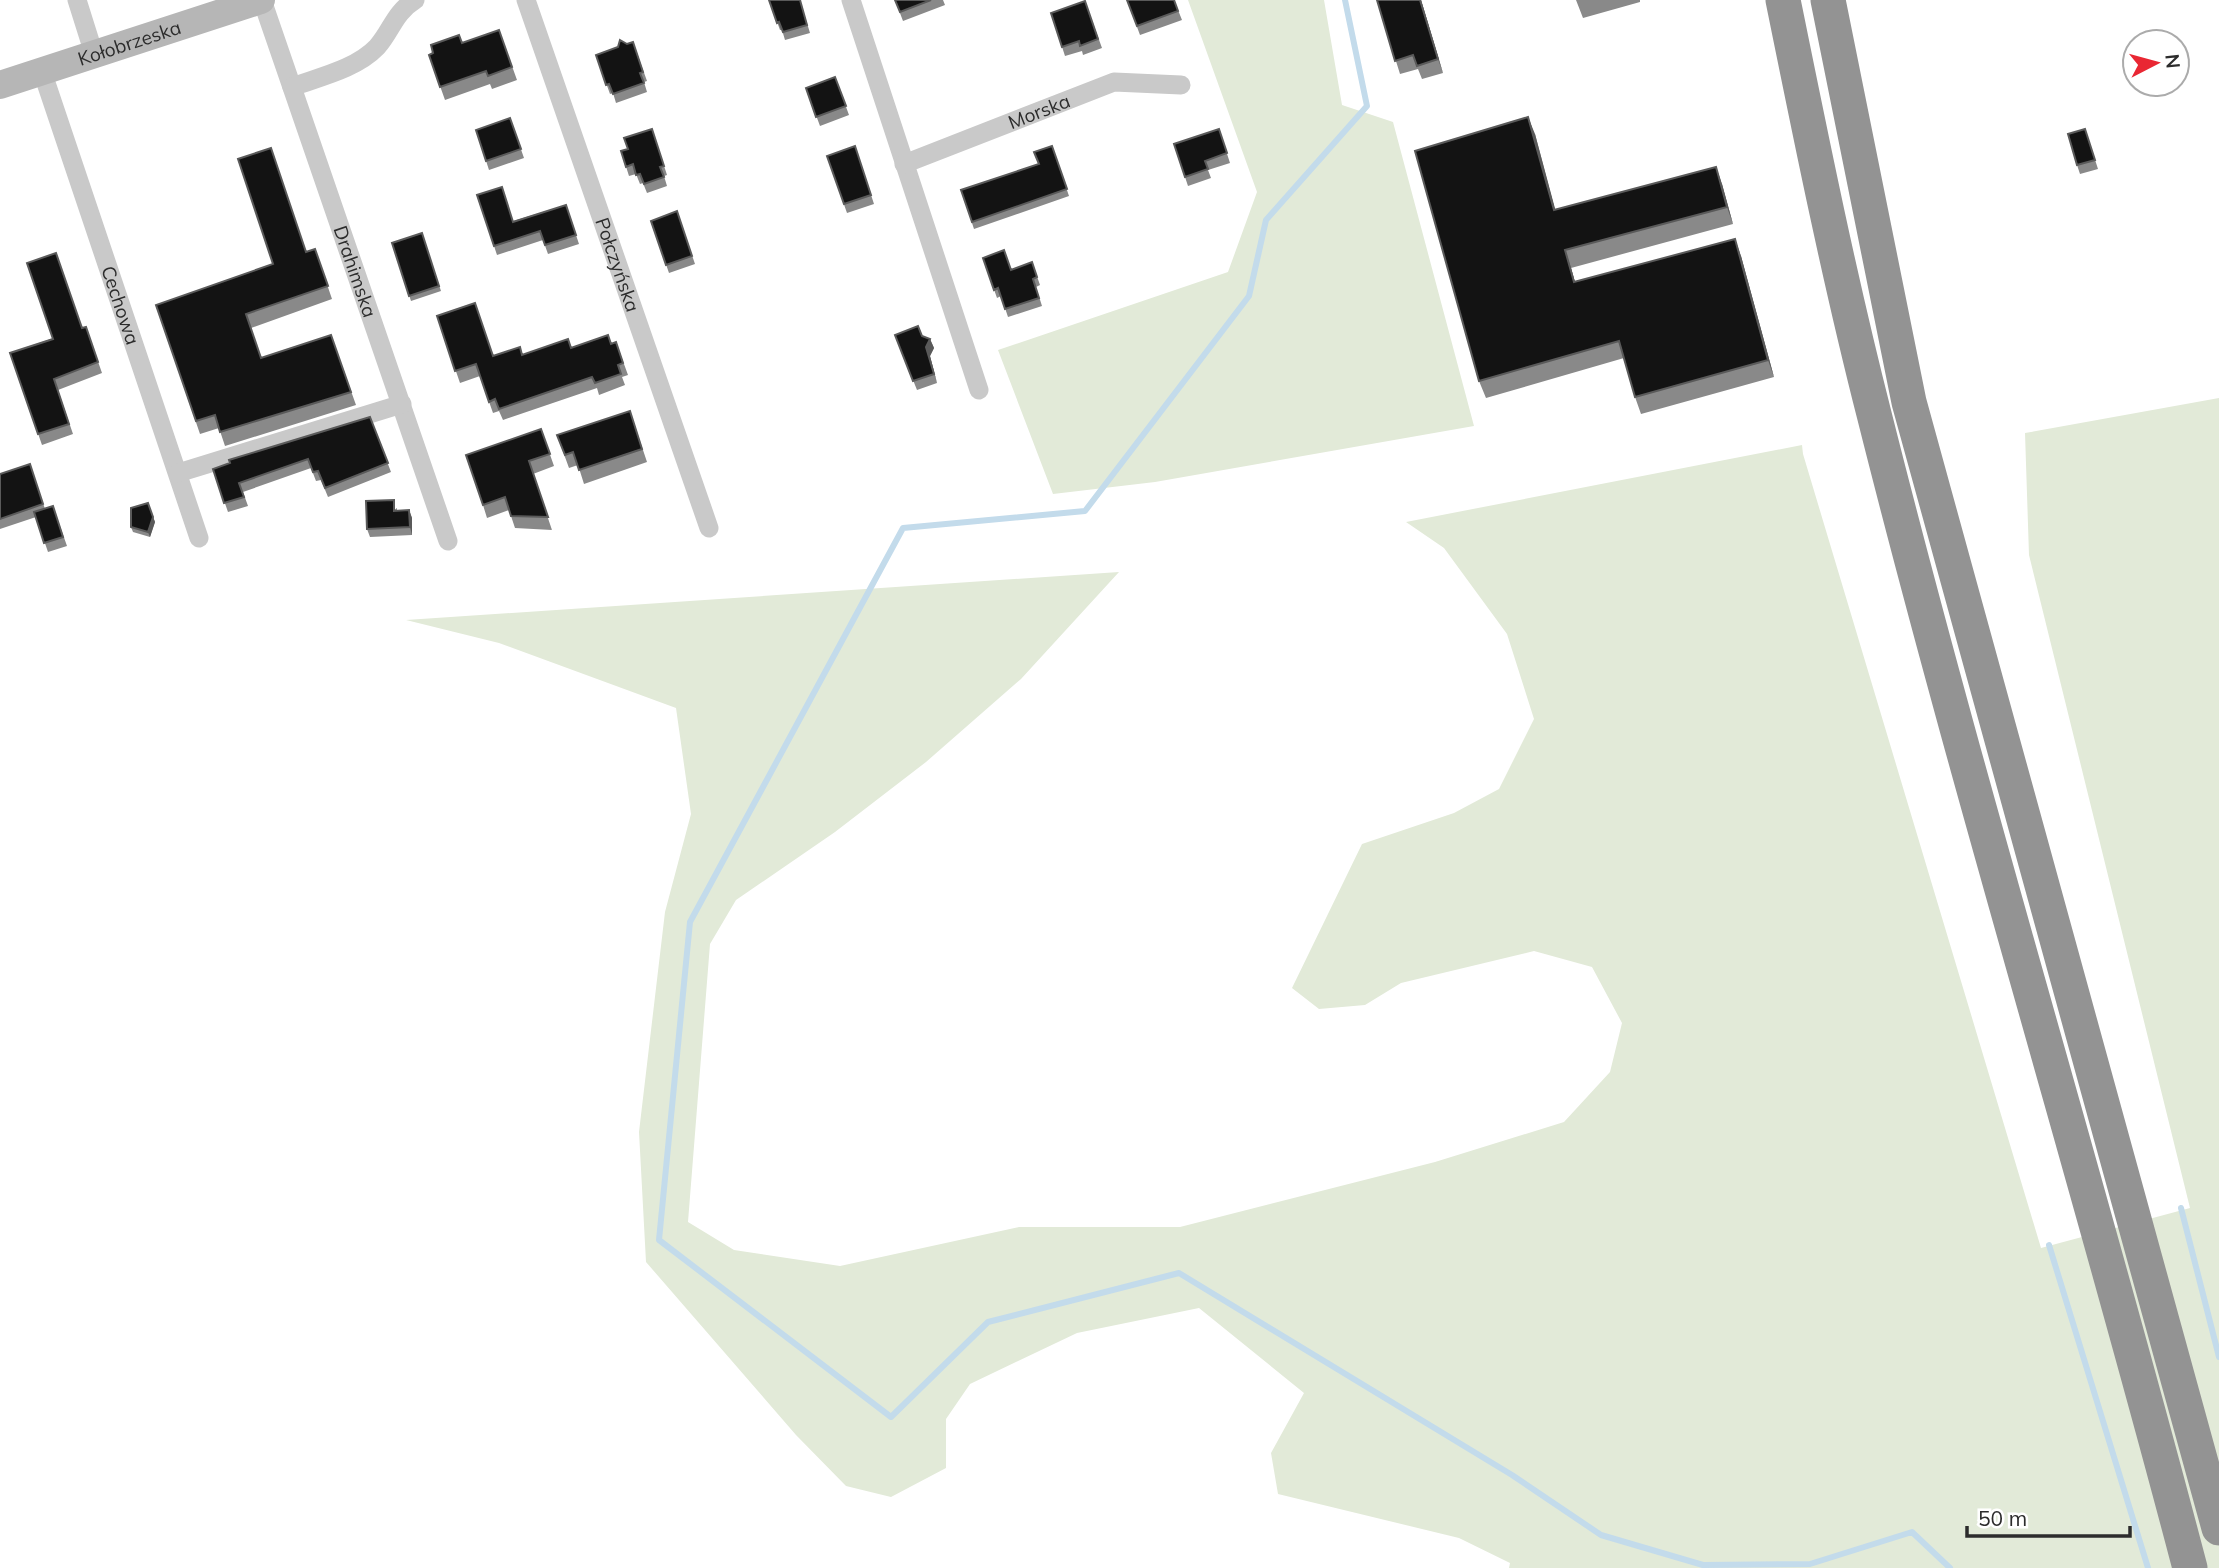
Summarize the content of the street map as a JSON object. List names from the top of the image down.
{
  "streets": {
    "main road": ["Kołobrzeska"],
    "street": [
      "Morska",
      "Połczyńska",
      "Drahimska",
      "Cechowa"
    ]
  },
  "crossings": [
    ["Kołobrzeska", "Drahimska"],
    ["Kołobrzeska", "Cechowa"]
  ],
  "scale_bar": "50 m",
  "north": "right"
}
